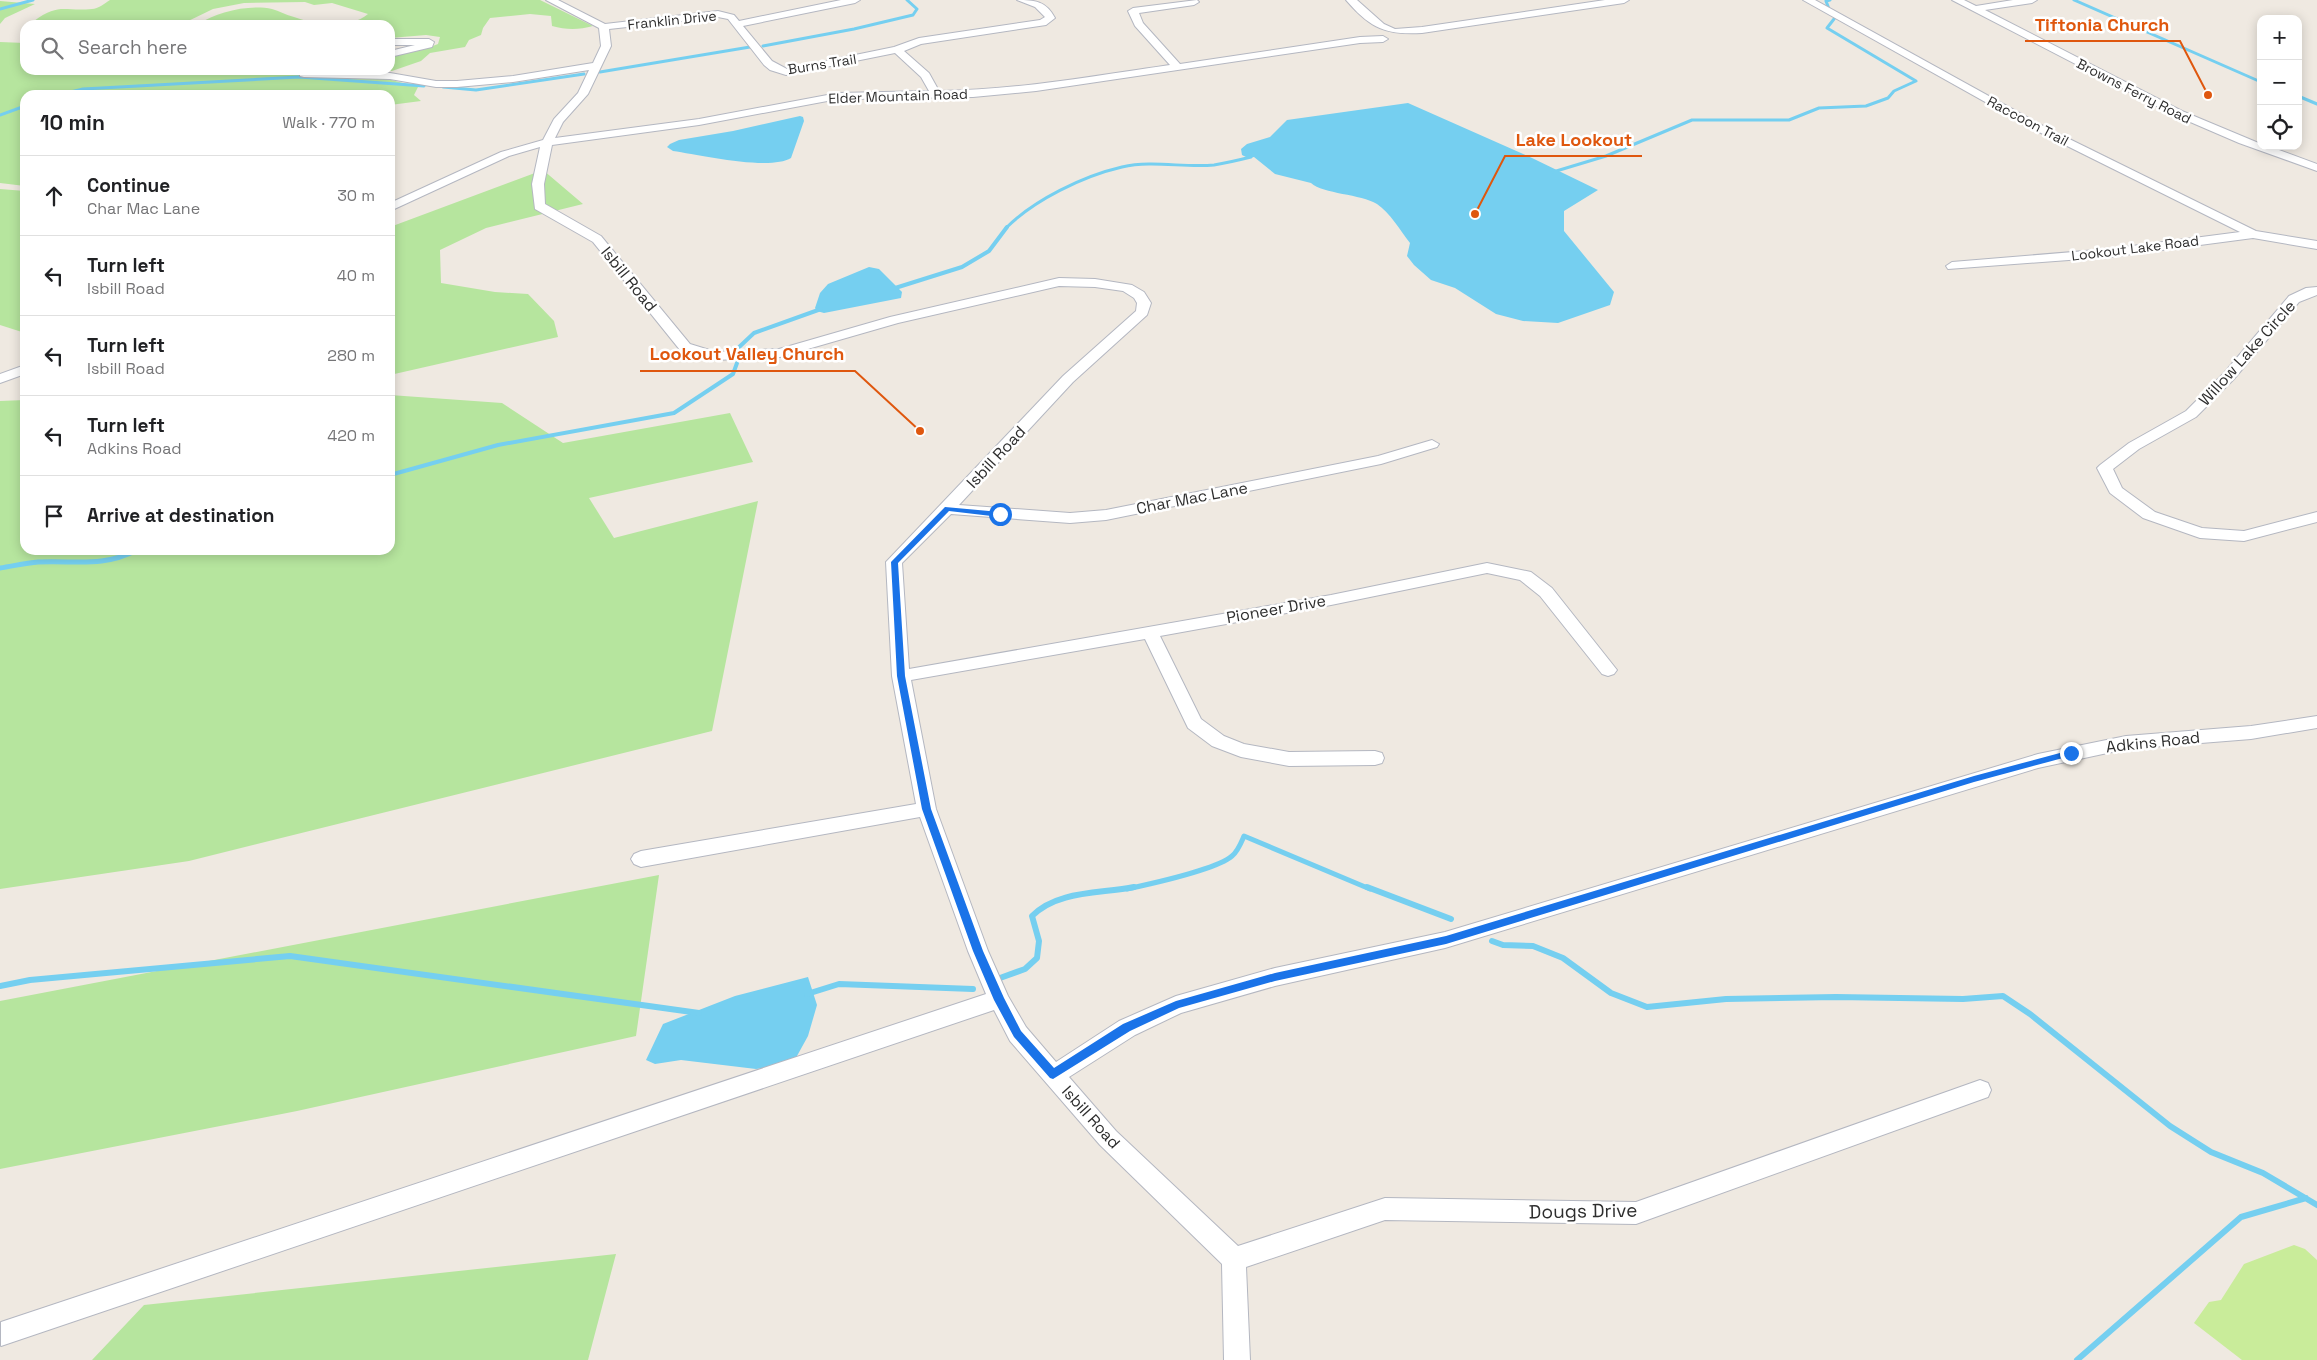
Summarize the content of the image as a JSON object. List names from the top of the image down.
{
  "streets": {
    "street": [
      "Franklin Drive",
      "Burns Trail",
      "Browns Ferry Road",
      "Elder Mountain Road",
      "Raccoon Trail",
      "Lookout Lake Road",
      "Isbill Road",
      "Willow Lake Circle",
      "Char Mac Lane",
      "Pioneer Drive",
      "Adkins Road",
      "Dougs Drive"
    ]
  },
  "crossings": [
    ["Franklin Drive", "Burns Trail"],
    ["Elder Mountain Road", "Isbill Road"],
    ["Raccoon Trail", "Lookout Lake Road"],
    ["Isbill Road", "Char Mac Lane"],
    ["Isbill Road", "Pioneer Drive"],
    ["Isbill Road", "Adkins Road"],
    ["Isbill Road", "Dougs Drive"]
  ],
  "places": ["Tiftonia Church", "Lake Lookout", "Lookout Valley Church"],
  "page": {
    "map_buttons": ["+", "−"],
    "search": "Search here",
    "heading": ["10 min", "Walk · 770 m"],
    "list": [
      ["Continue", "Char Mac Lane", "30 m"],
      ["Turn left", "Isbill Road", "40 m"],
      ["Turn left", "Isbill Road", "280 m"],
      ["Turn left", "Adkins Road", "420 m"],
      "Arrive at destination"
    ]
  }
}
